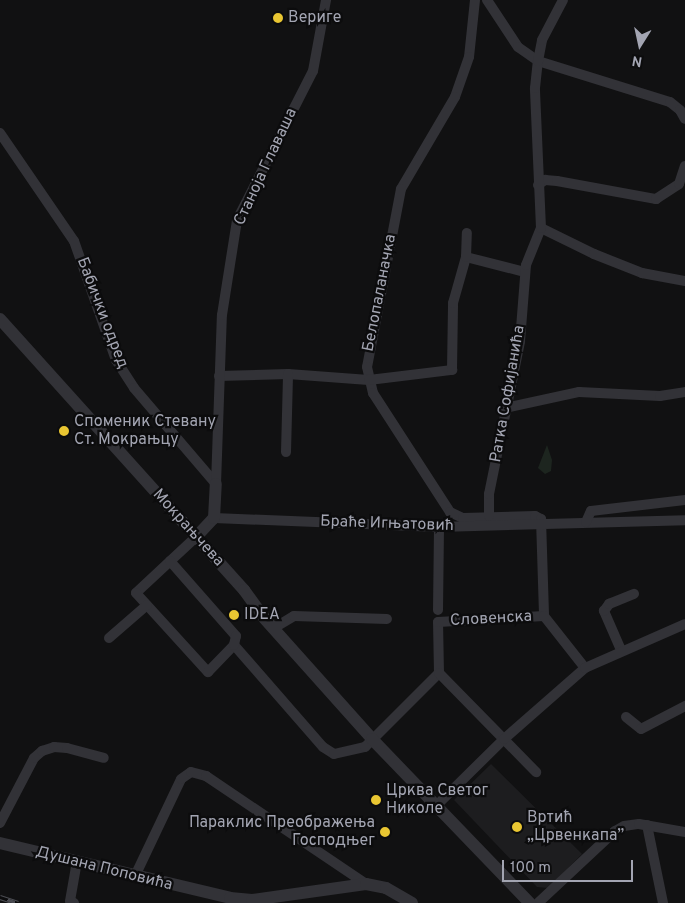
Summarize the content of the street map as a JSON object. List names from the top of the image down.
{
  "streets": {
    "street": [
      "Станоја Главаша",
      "Белопаланачка",
      "Бабички одред",
      "Ратка Софијанића",
      "Браће Игњатовић",
      "Мокрањчева",
      "Словенска",
      "Душана Поповића"
    ]
  },
  "crossings": [
    ["Станоја Главаша", "Бабички одред"],
    ["Станоја Главаша", "Браће Игњатовић"],
    ["Белопаланачка", "Ратка Софијанића"],
    ["Белопаланачка", "Браће Игњатовић"],
    ["Белопаланачка", "Словенска"],
    ["Браће Игњатовић", "Словенска"]
  ],
  "places": [
    "Вериге",
    "Споменик Стевану Ст. Мокрањцу",
    "IDEA",
    "Црква Светог Николе",
    "Вртић „Црвенкапа”",
    "Параклис Преображења Господњег"
  ],
  "scale_bar": "100 m",
  "north": "bottom"
}
